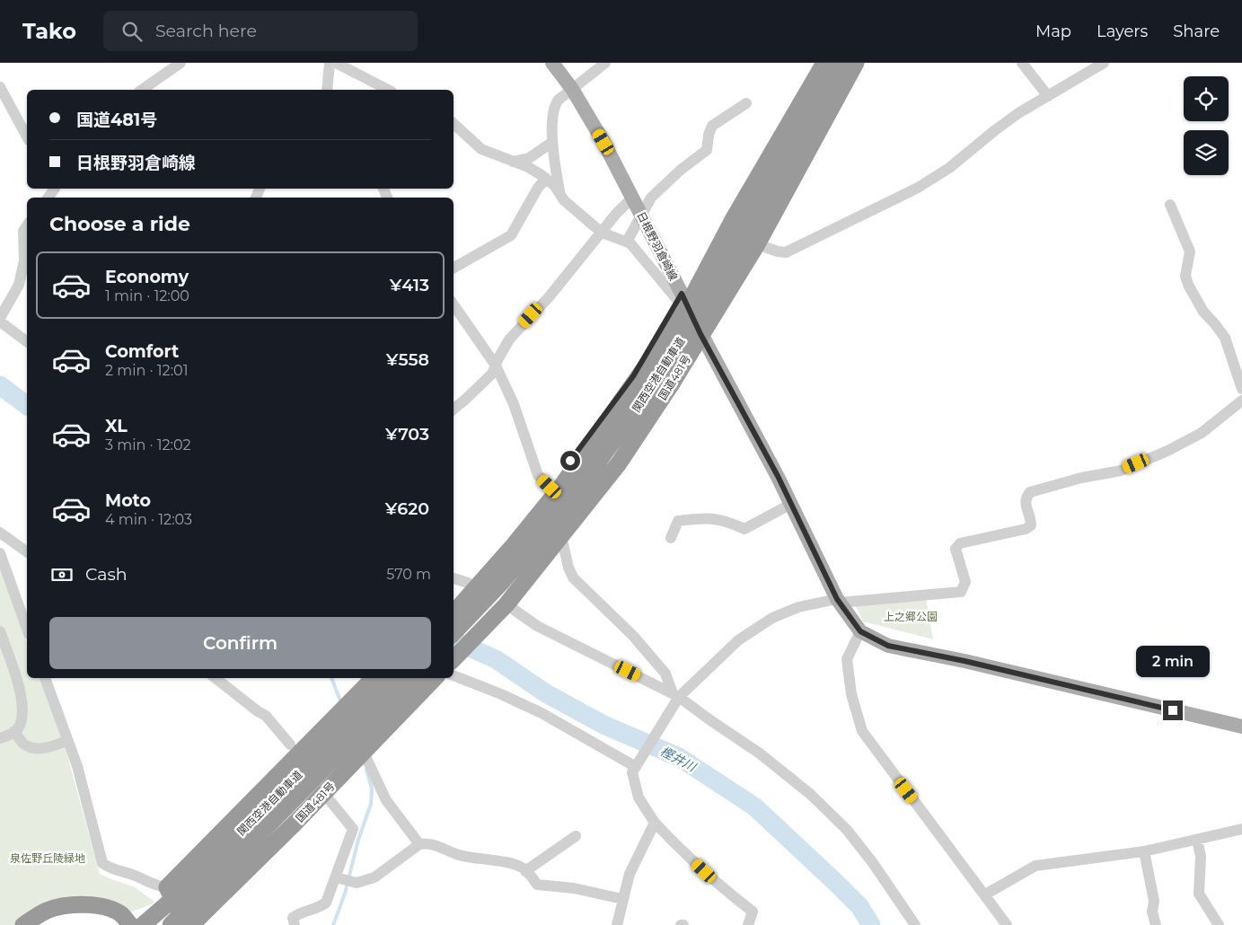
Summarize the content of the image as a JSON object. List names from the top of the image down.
{
  "streets": {
    "highway": ["関西空港自動車道", "国道481号"],
    "main road": ["日根野羽倉崎線"]
  },
  "crossings": [
    ["日根野羽倉崎線", "国道481号"]
  ],
  "water": ["樫井川"],
  "parks": ["上之郷公園", "泉佐野丘陵緑地"],
  "page": {
    "header": "Tako",
    "search": "Search here",
    "nav": ["Map", "Layers", "Share"],
    "banner": ["国道481号", "日根野羽倉崎線"],
    "heading": "Choose a ride",
    "list": [
      {
        "name": "Economy",
        "note": "1 min · 12:00",
        "value": "¥413"
      },
      {
        "name": "Comfort",
        "note": "2 min · 12:01",
        "value": "¥558"
      },
      {
        "name": "XL",
        "note": "3 min · 12:02",
        "value": "¥703"
      },
      {
        "name": "Moto",
        "note": "4 min · 12:03",
        "value": "¥620"
      }
    ],
    "pay": ["Cash", "570 m"],
    "buttons": "Confirm",
    "bubble": "2 min"
  }
}
